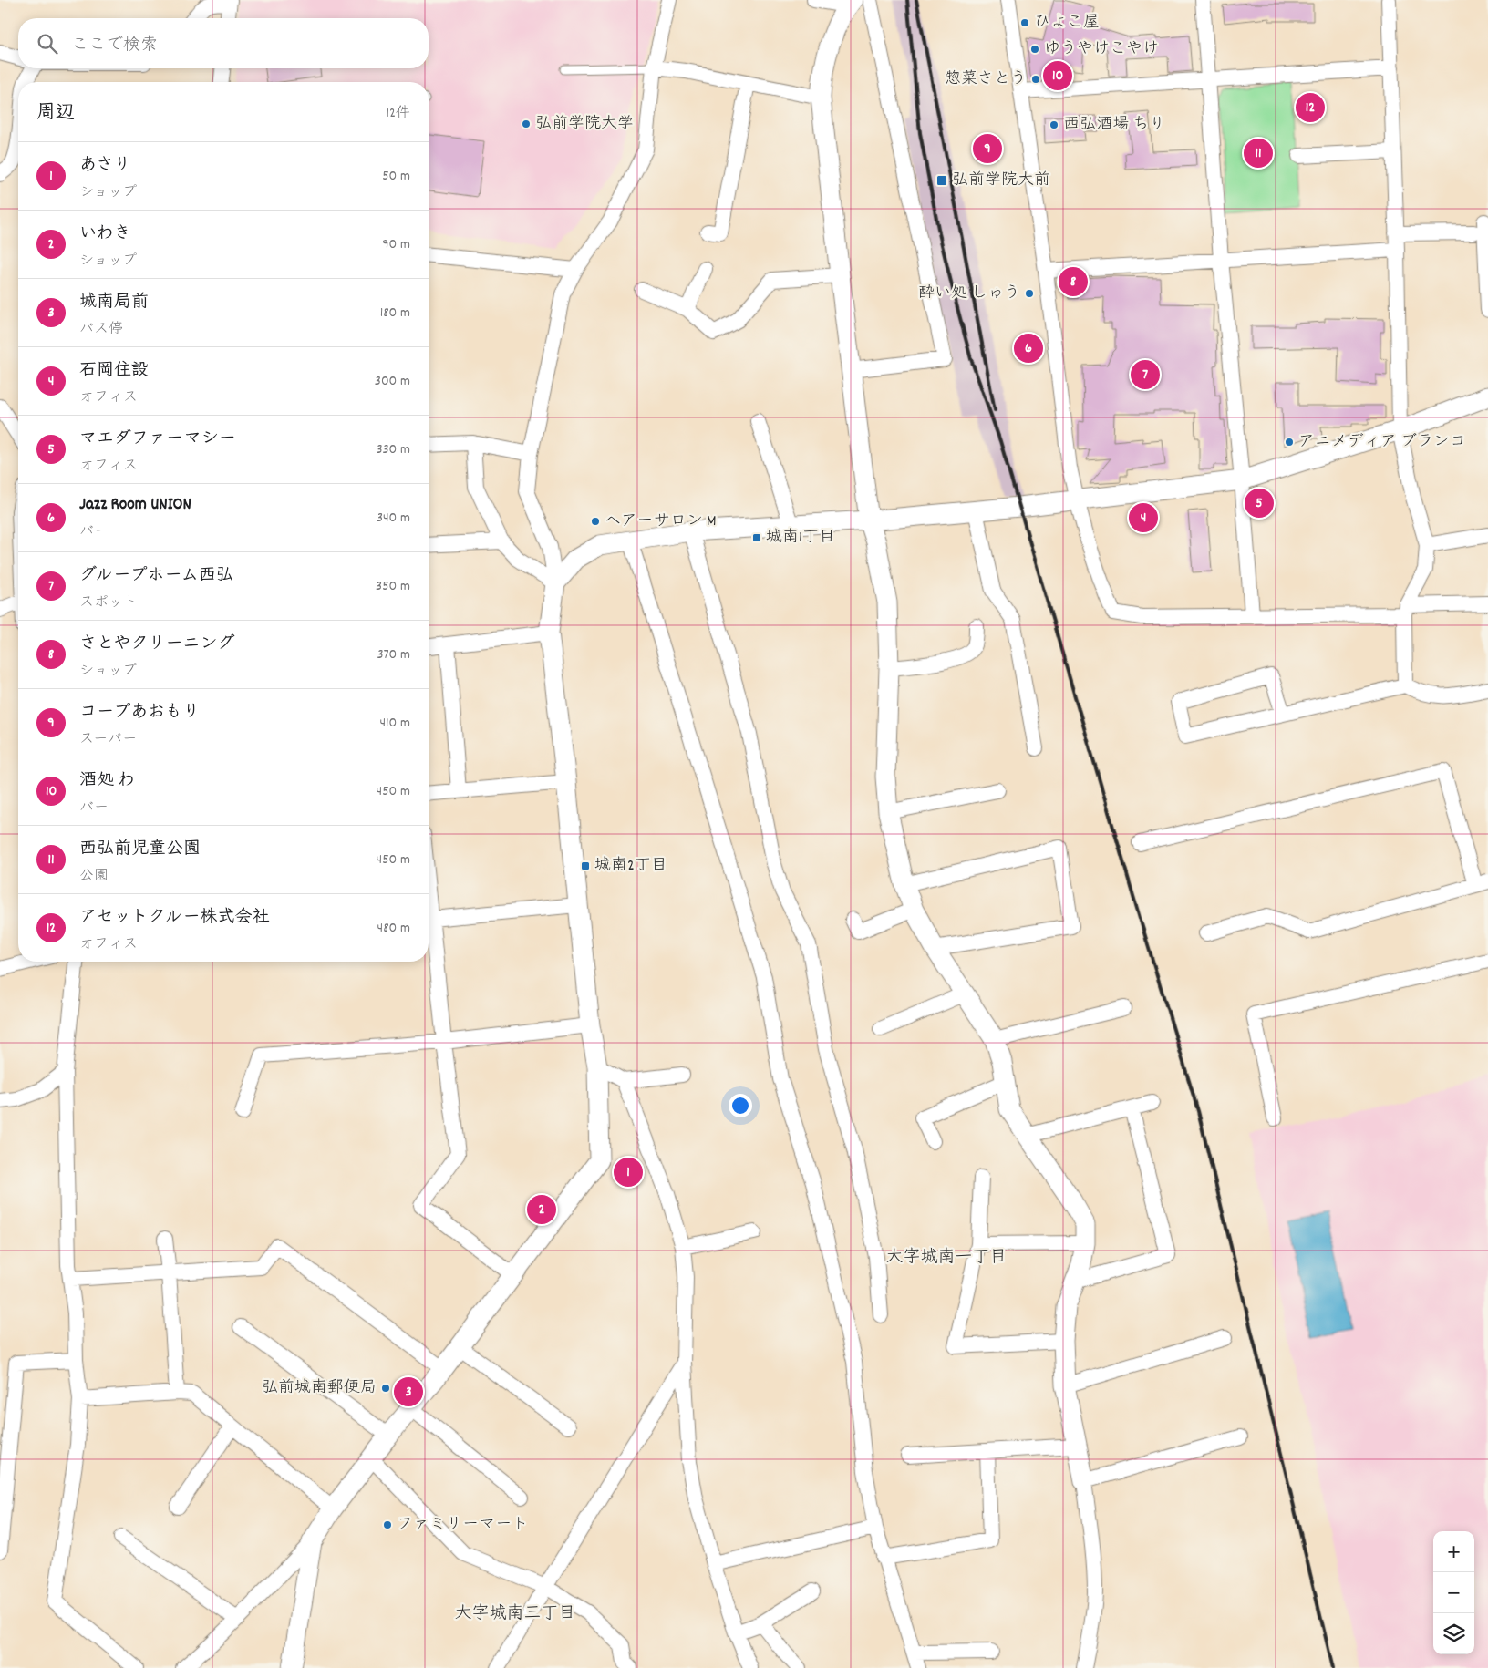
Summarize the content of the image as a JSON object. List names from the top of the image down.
{
  "districts": ["大字城南一丁目", "大字城南三丁目"],
  "places": {
    "other": [
      "ひよこ屋",
      "ゆうやけこやけ",
      "惣菜さとう",
      "弘前学院大学",
      "西弘酒場 ちり",
      "酔い処 しゅう",
      "アニメディア ブランコ",
      "ヘアーサロン M",
      "弘前城南郵便局",
      "ファミリーマート"
    ],
    "transit": ["弘前学院大前", "城南1丁目", "城南2丁目"]
  },
  "page": {
    "search": "ここで検索",
    "pins": [
      "10",
      "12",
      "9",
      "11",
      "8",
      "6",
      "7",
      "5",
      "4",
      "1",
      "2",
      "3"
    ],
    "heading": ["周辺", "12件"],
    "list": [
      {
        "mark": "1",
        "name": "あさり",
        "note": "ショップ",
        "value": "50 m"
      },
      {
        "mark": "2",
        "name": "いわき",
        "note": "ショップ",
        "value": "90 m"
      },
      {
        "mark": "3",
        "name": "城南局前",
        "note": "バス停",
        "value": "180 m"
      },
      {
        "mark": "4",
        "name": "石岡住設",
        "note": "オフィス",
        "value": "300 m"
      },
      {
        "mark": "5",
        "name": "マエダファーマシー",
        "note": "オフィス",
        "value": "330 m"
      },
      {
        "mark": "6",
        "name": "Jazz Room UNION",
        "note": "バー",
        "value": "340 m"
      },
      {
        "mark": "7",
        "name": "グループホーム西弘",
        "note": "スポット",
        "value": "350 m"
      },
      {
        "mark": "8",
        "name": "さとやクリーニング",
        "note": "ショップ",
        "value": "370 m"
      },
      {
        "mark": "9",
        "name": "コープあおもり",
        "note": "スーパー",
        "value": "410 m"
      },
      {
        "mark": "10",
        "name": "酒処 わ",
        "note": "バー",
        "value": "450 m"
      },
      {
        "mark": "11",
        "name": "西弘前児童公園",
        "note": "公園",
        "value": "450 m"
      },
      {
        "mark": "12",
        "name": "アセットクルー株式会社",
        "note": "オフィス",
        "value": "480 m"
      }
    ],
    "map_buttons": ["+", "−"]
  }
}
